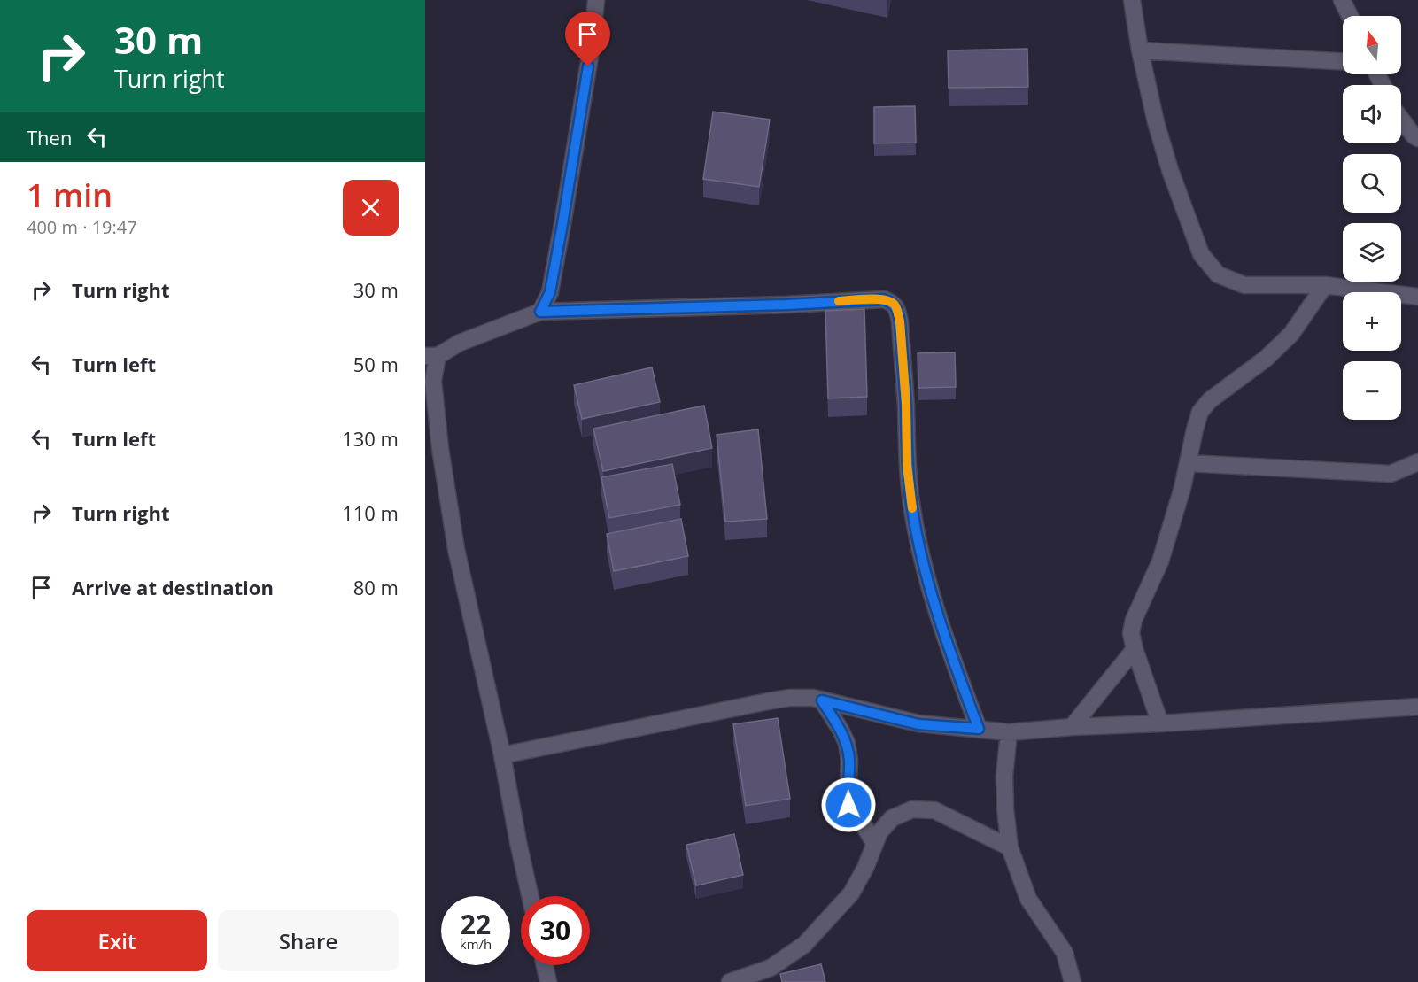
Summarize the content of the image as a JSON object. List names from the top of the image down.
{
  "north": "top",
  "page": {
    "turn": ["30 m", "Turn right"],
    "map_buttons": ["+", "−"],
    "then": "Then",
    "heading": ["1 min", "400 m · 19:47"],
    "list": [
      {
        "name": "Turn right",
        "value": "30 m"
      },
      {
        "name": "Turn left",
        "value": "50 m"
      },
      {
        "name": "Turn left",
        "value": "130 m"
      },
      {
        "name": "Turn right",
        "value": "110 m"
      },
      {
        "name": "Arrive at destination",
        "value": "80 m"
      }
    ],
    "speed": "22 km/h",
    "limit": "30",
    "buttons": ["Exit", "Share"]
  }
}
